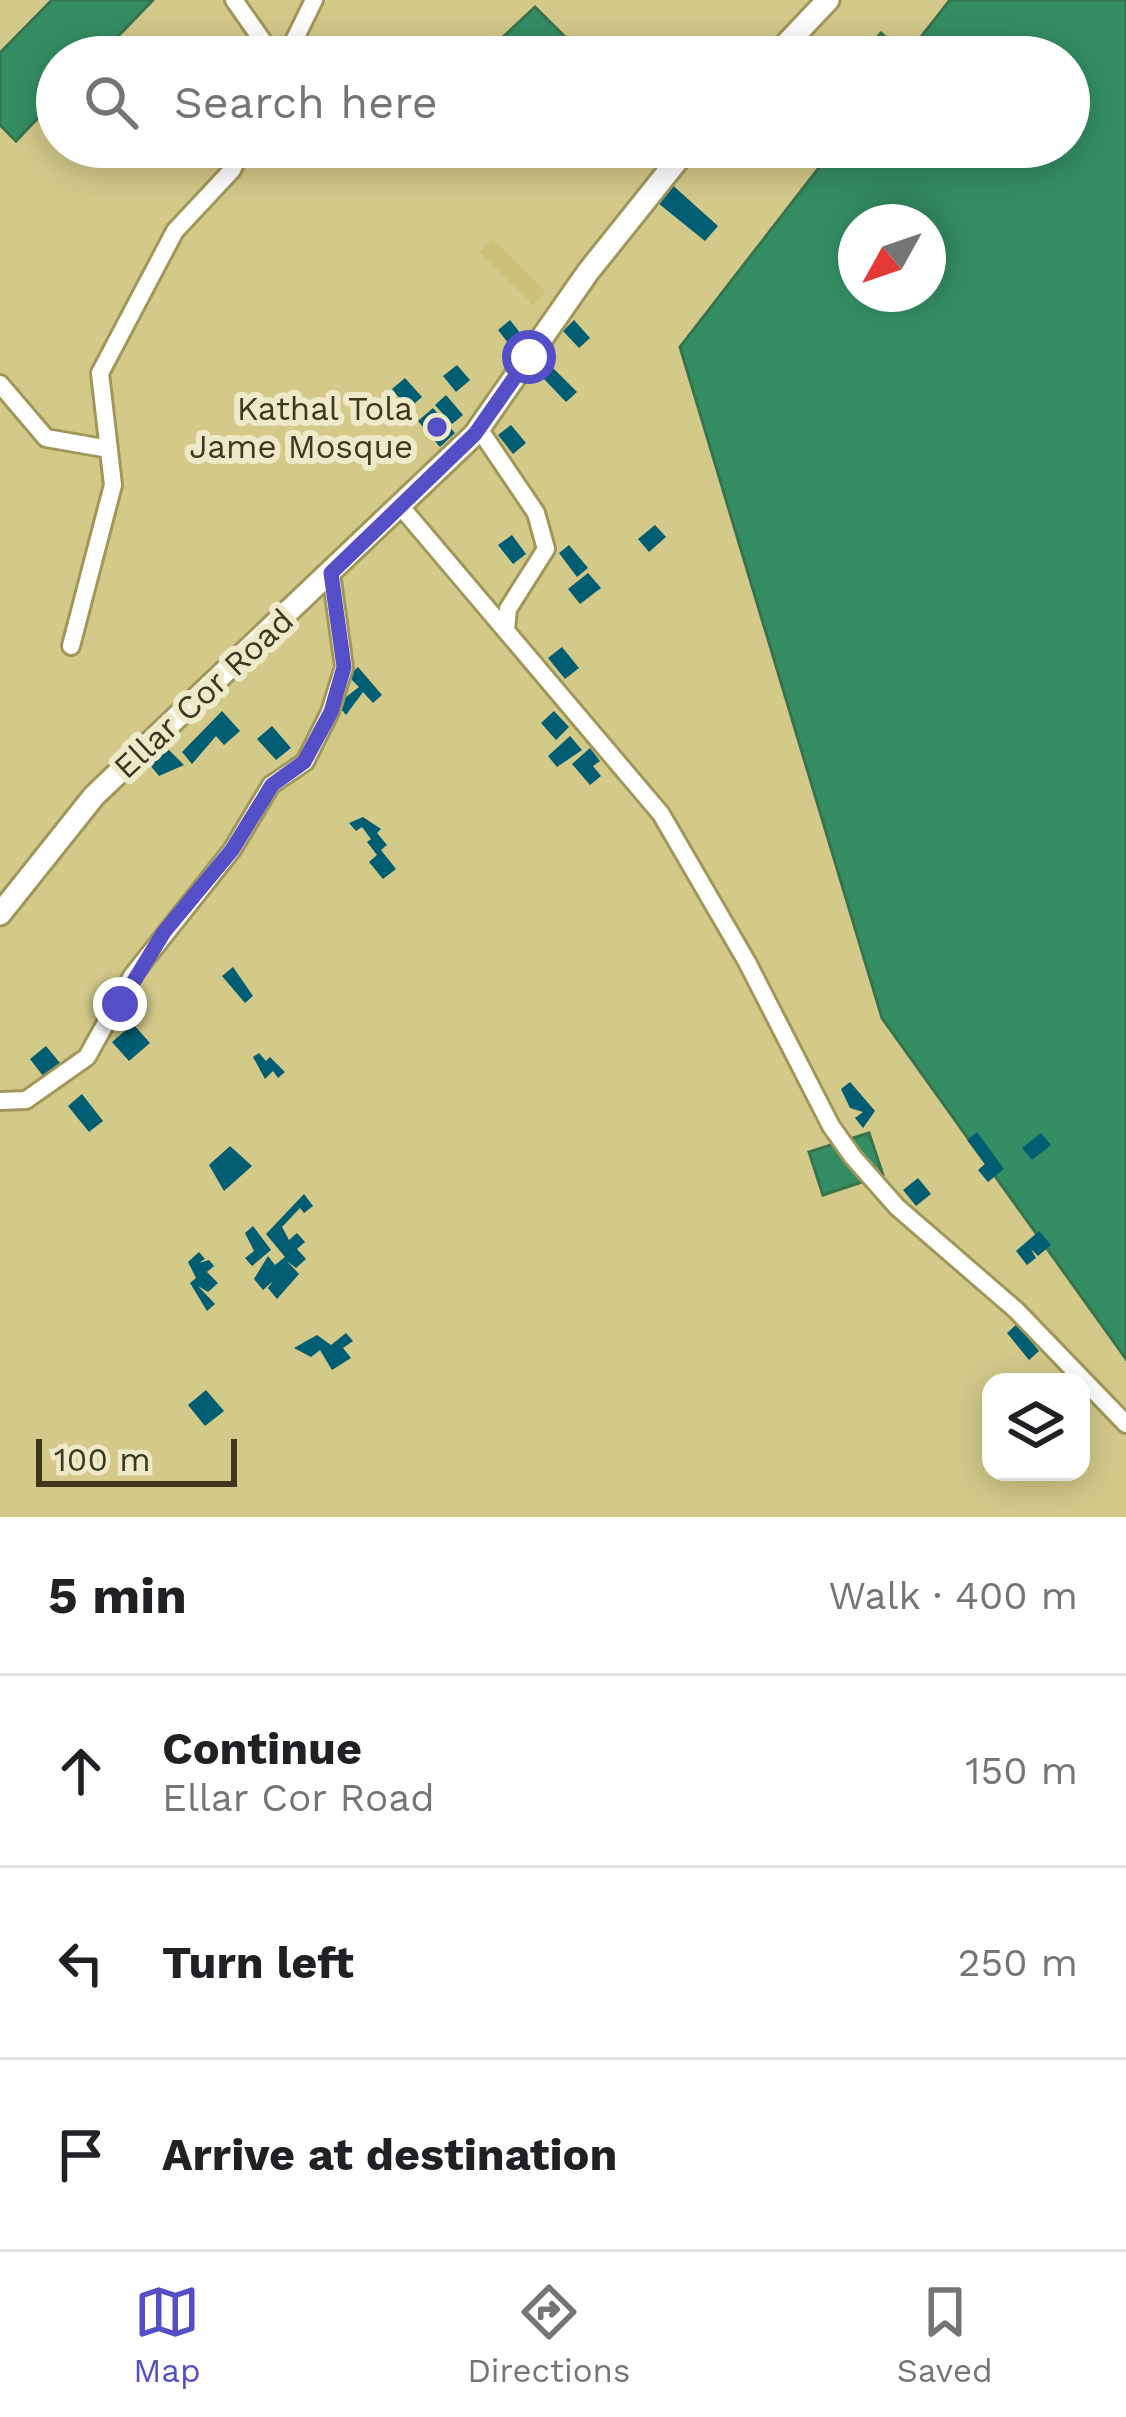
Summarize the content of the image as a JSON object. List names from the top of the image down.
{
  "streets": {
    "main road": ["Ellar Cor Road"]
  },
  "places": ["Kathal Tola Jame Mosque"],
  "scale_bar": "100 m",
  "north": "bottom left",
  "page": {
    "search": "Search here",
    "scale": "100 m",
    "heading": ["5 min", "Walk · 400 m"],
    "list": [
      ["Continue", "Ellar Cor Road", "150 m"],
      ["Turn left", "250 m"],
      "Arrive at destination"
    ],
    "nav": ["Map", "Directions", "Saved"]
  }
}
